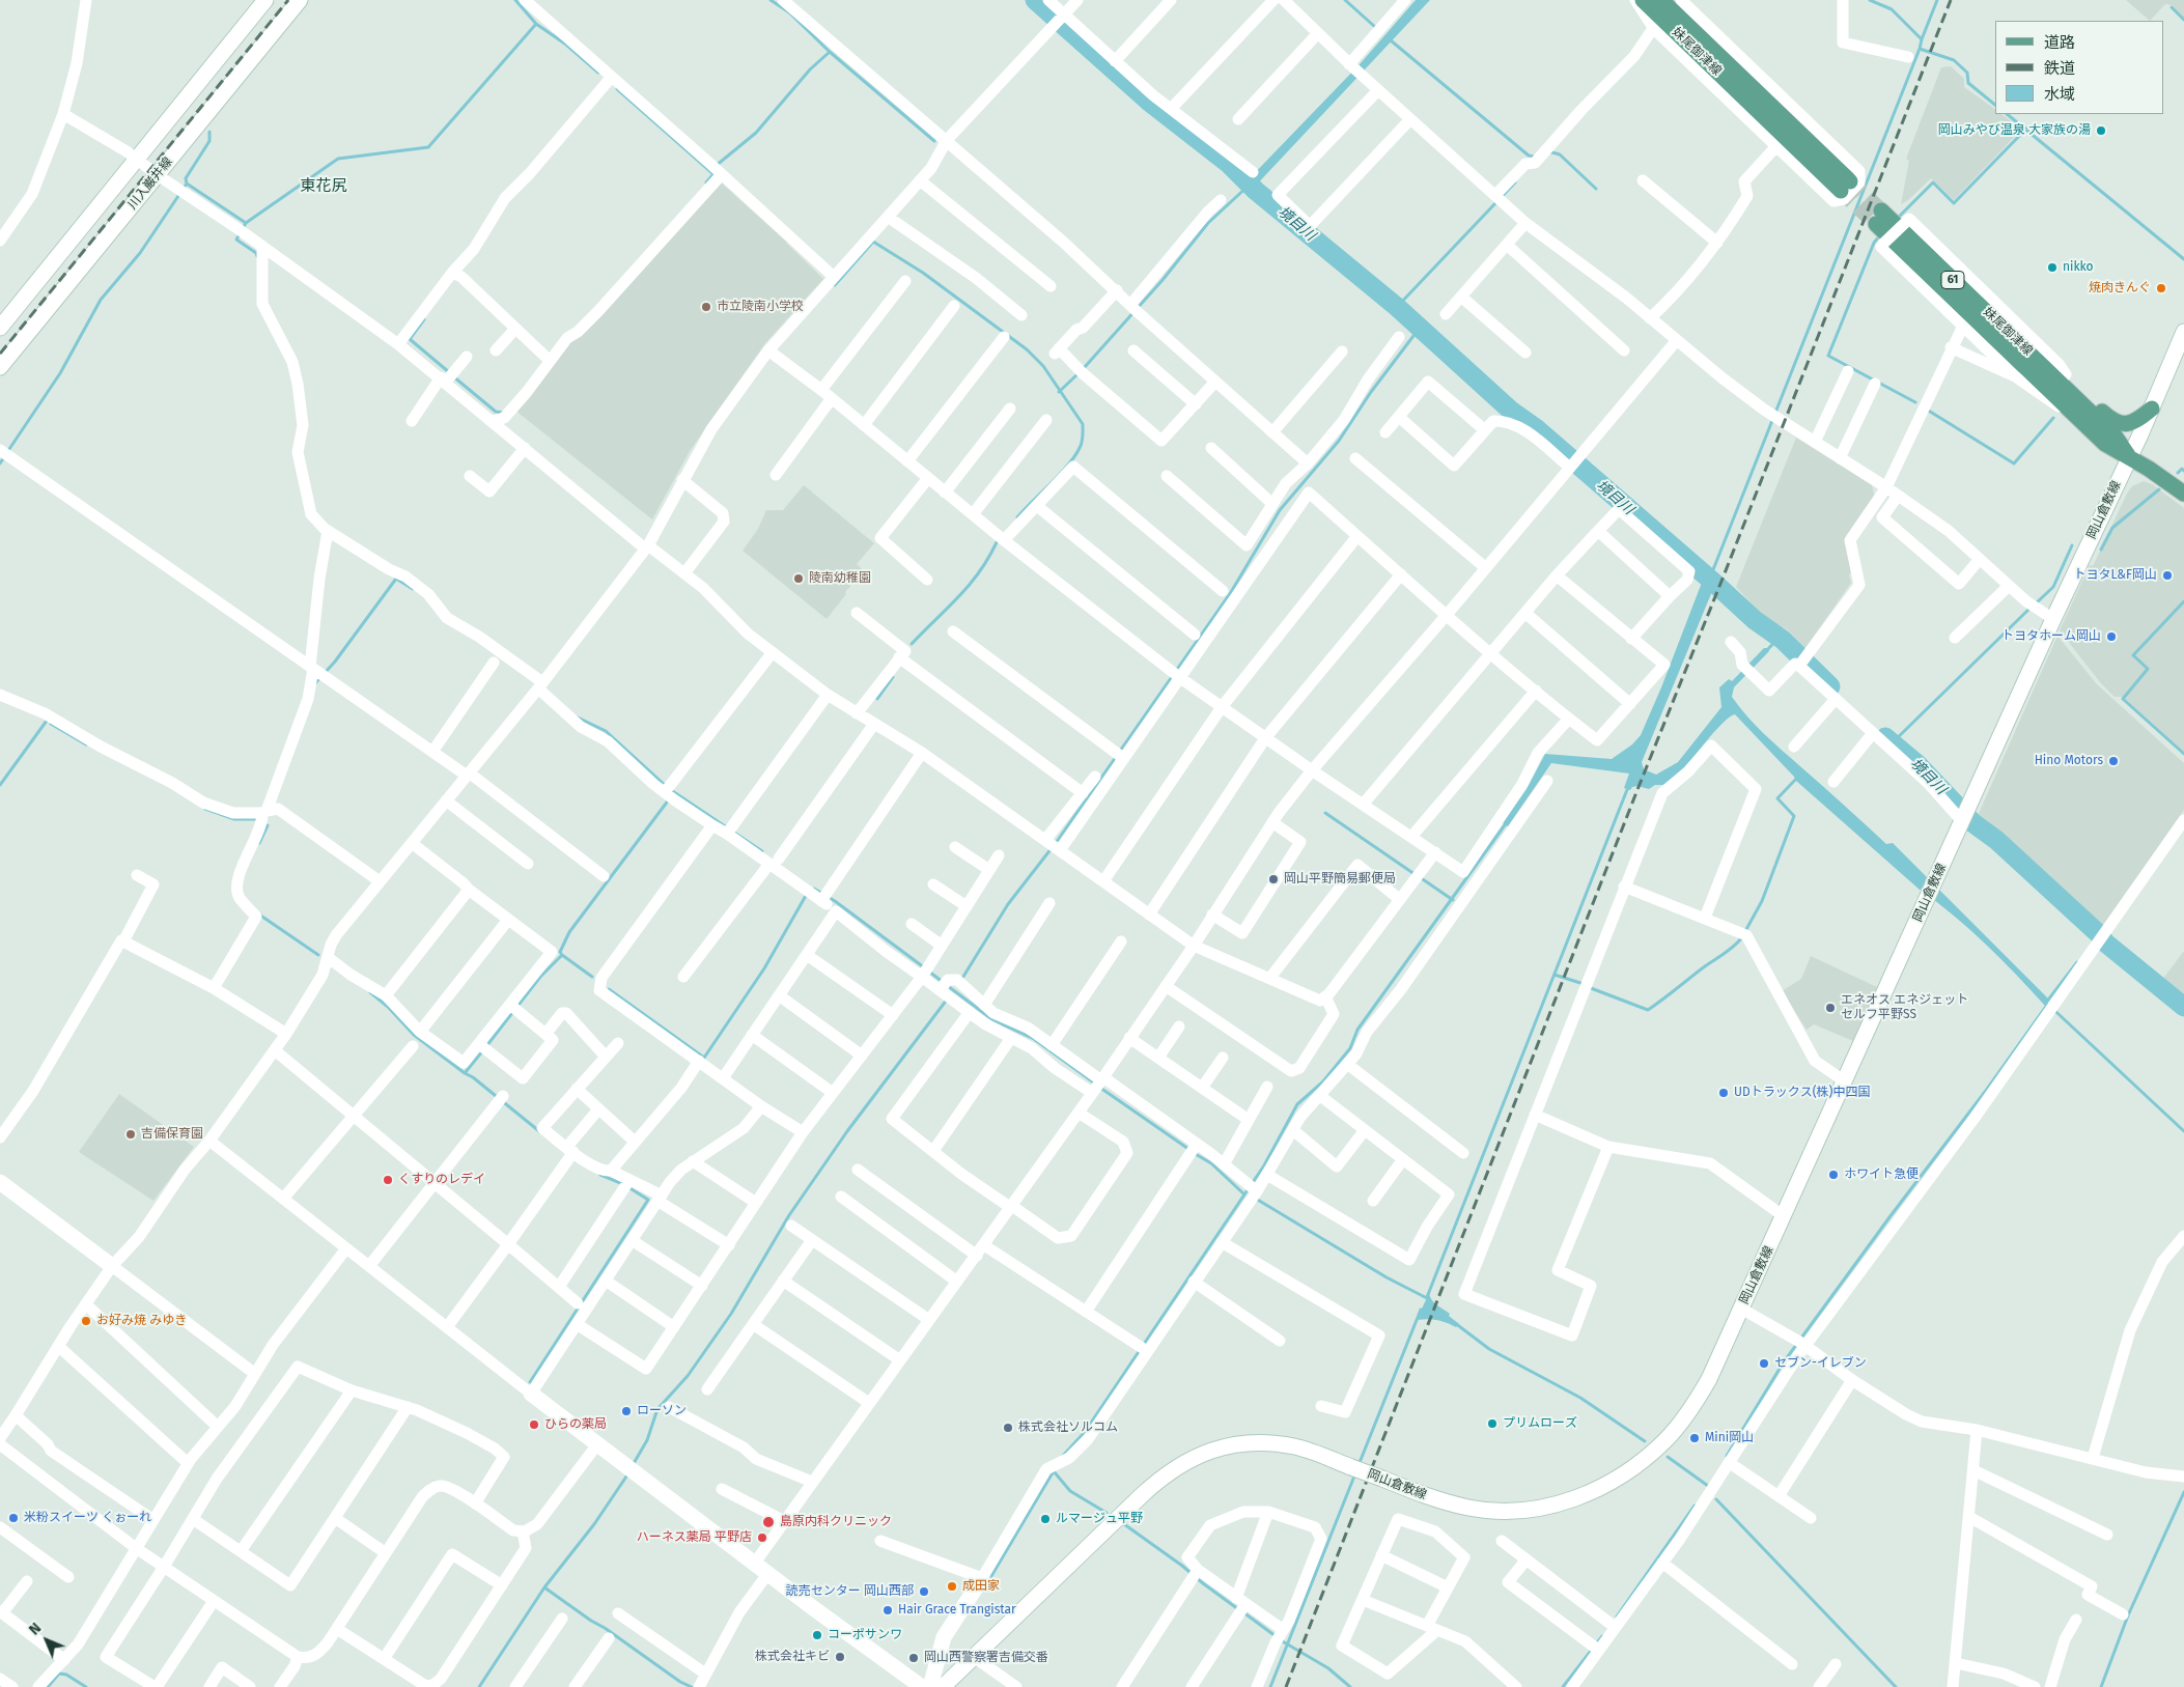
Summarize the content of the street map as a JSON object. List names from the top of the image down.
{
  "streets": {
    "main road": [
      "妹尾御津線",
      "川入巌井線",
      "61",
      "岡山倉敷線"
    ]
  },
  "crossings": [
    ["妹尾御津線", "岡山倉敷線"]
  ],
  "districts": ["東花尻"],
  "water": ["境目川"],
  "places": [
    "岡山みやび温泉 大家族の湯",
    "nikko",
    "焼肉きんぐ",
    "市立陵南小学校",
    "トヨタL&F岡山",
    "陵南幼稚園",
    "トヨタホーム岡山",
    "Hino Motors",
    "岡山平野簡易郵便局",
    "エネオス エネジェット セルフ平野SS",
    "UDトラックス(株)中四国",
    "吉備保育園",
    "ホワイト急便",
    "くすりのレデイ",
    "お好み焼 みゆき",
    "セブン-イレブン",
    "ローソン",
    "プリムローズ",
    "ひらの薬局",
    "株式会社ソルコム",
    "Mini岡山",
    "米粉スイーツ くぉーれ",
    "ルマージュ平野",
    "島原内科クリニック",
    "ハーネス薬局 平野店",
    "成田家",
    "読売センター 岡山西部",
    "Hair Grace Trangistar",
    "コーポサンワ",
    "株式会社キビ",
    "岡山西警察署吉備交番"
  ],
  "legend": ["道路", "鉄道", "水域"],
  "north": "top left"
}
